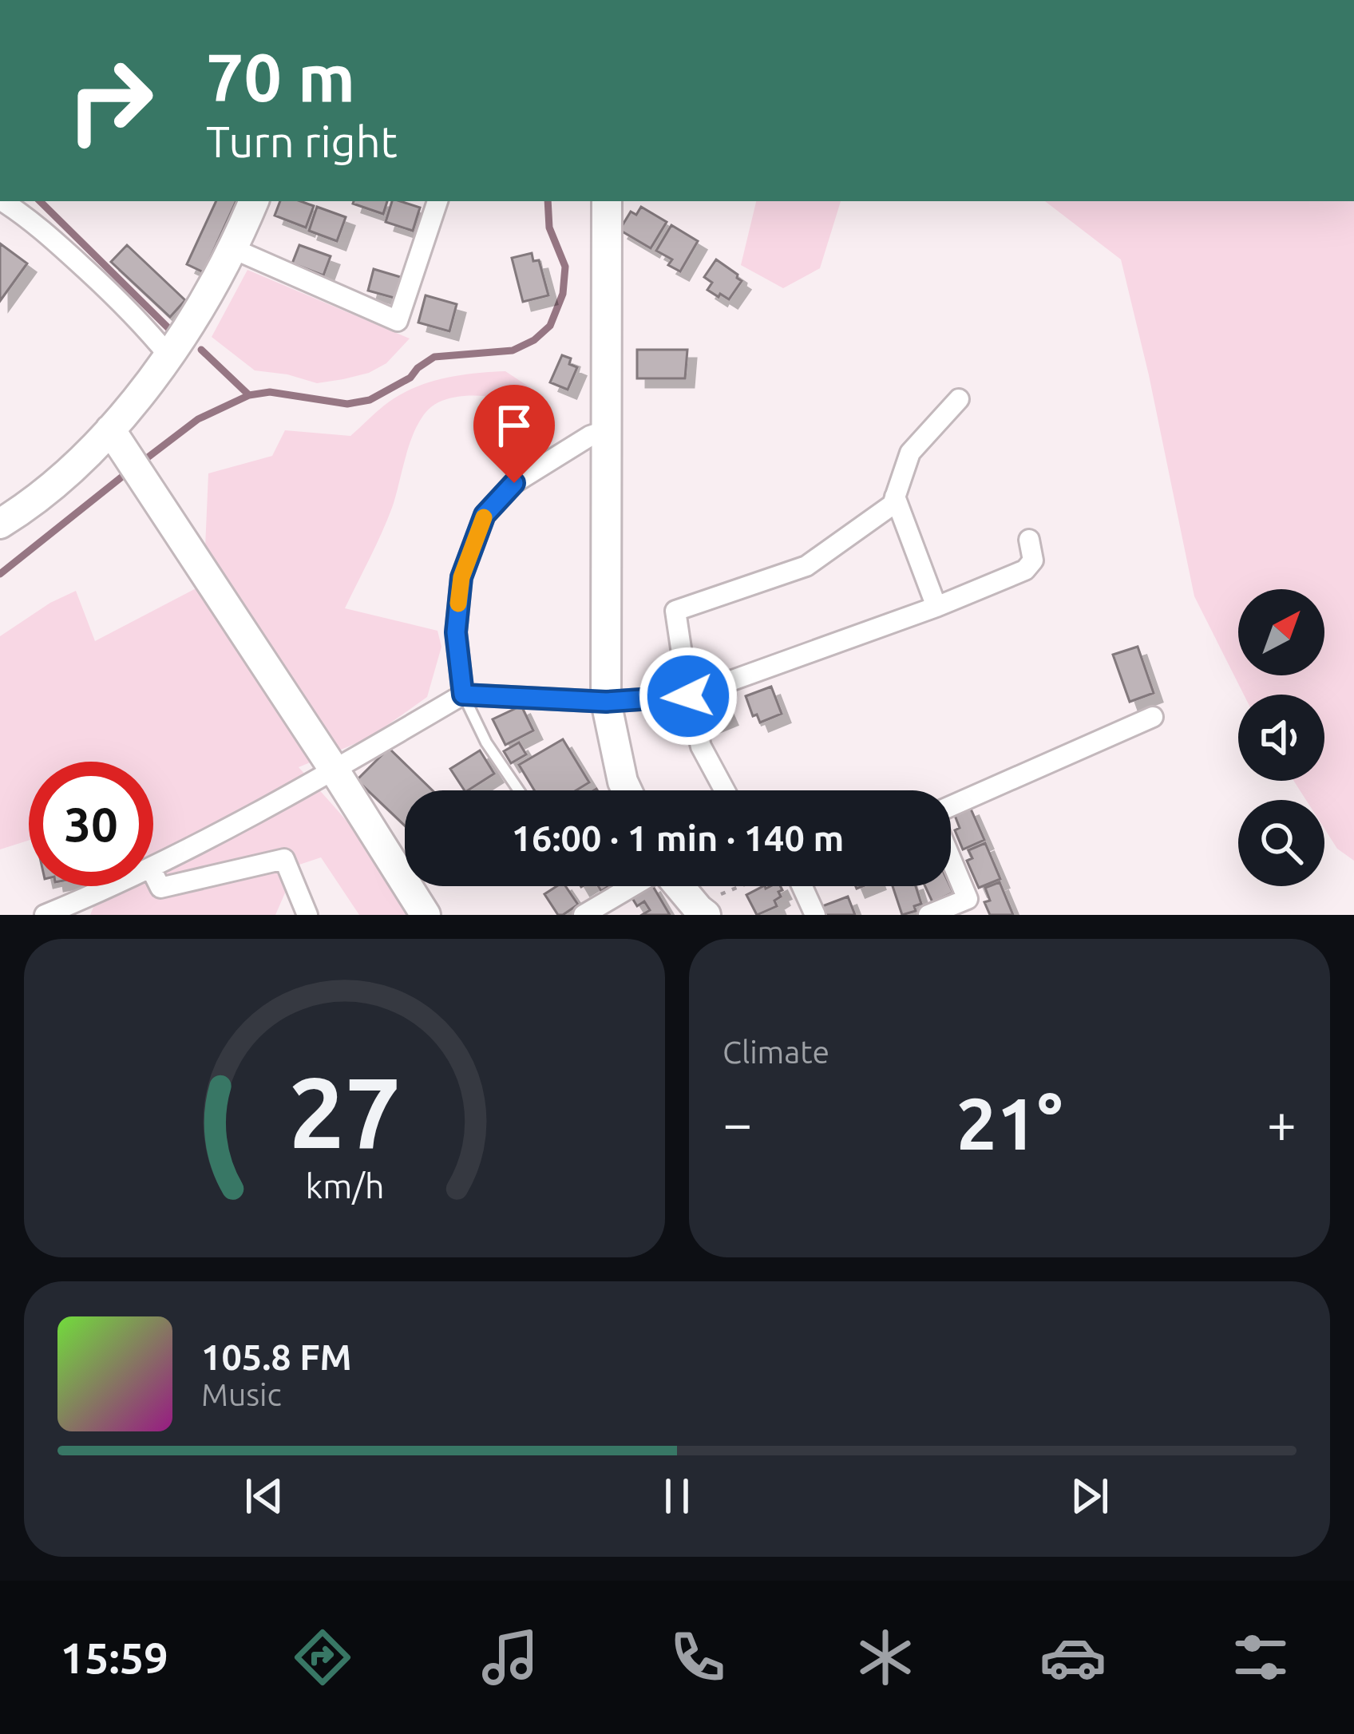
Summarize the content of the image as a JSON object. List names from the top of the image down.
{
  "north": "top right",
  "page": {
    "turn": ["70 m", "Turn right"],
    "limit": "30",
    "trip": "16:00 · 1 min · 140 m",
    "tile": "Climate",
    "heat": ["−", "21°", "+"],
    "song": ["105.8 FM", "Music"],
    "tabs": "15:59",
    "gauge": ["27", "km/h"]
  }
}
